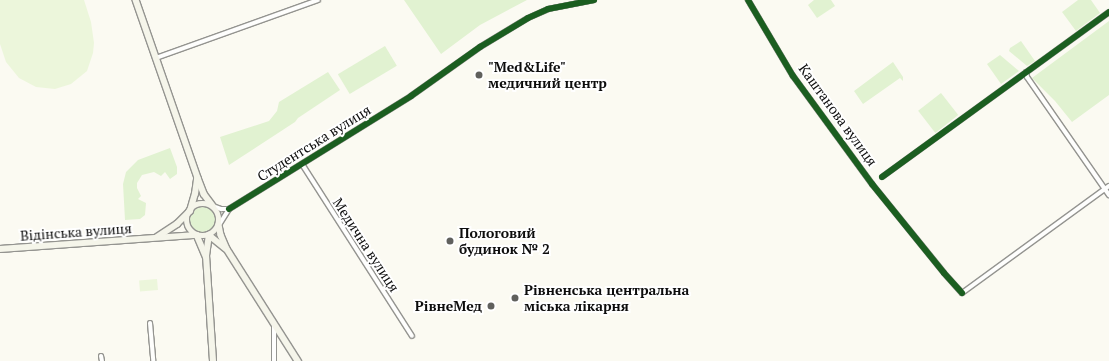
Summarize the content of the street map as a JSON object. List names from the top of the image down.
{
  "streets": {
    "main road": ["Відінська вулиця"],
    "street": ["Каштанова вулиця", "Студентська вулиця", "Медична вулиця"]
  },
  "crossings": [
    ["Студентська вулиця", "Медична вулиця"]
  ],
  "places": [
    "\"Med&Life\" медичний центр",
    "Пологовий будинок № 2",
    "Рівненська центральна міська лікарня",
    "РівнеМед"
  ]
}
